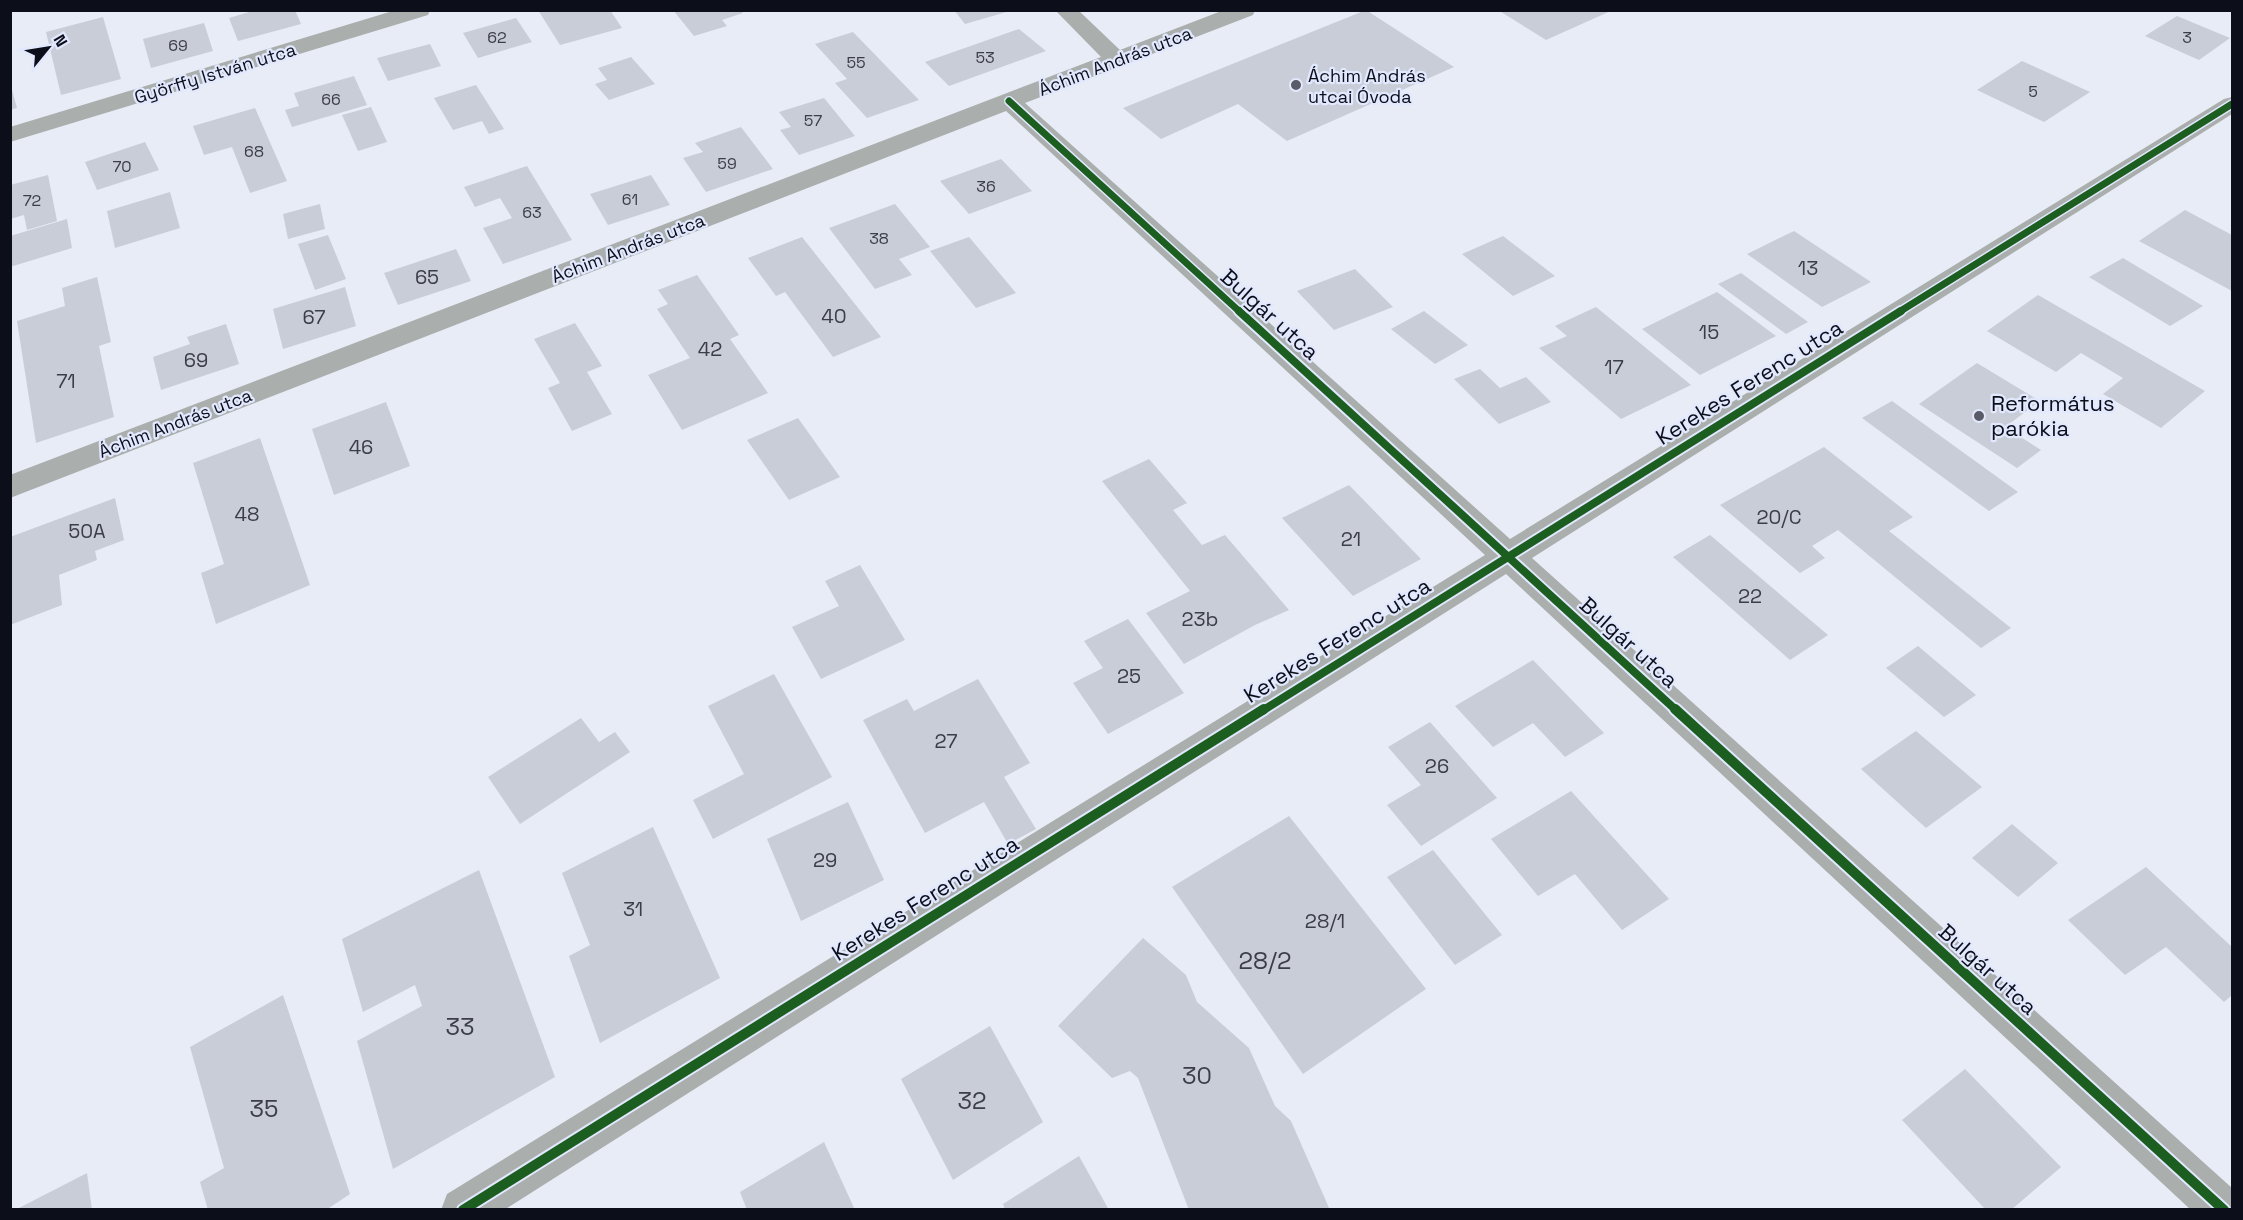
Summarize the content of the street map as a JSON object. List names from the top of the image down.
{
  "streets": {
    "street": [
      "Áchim András utca",
      "Györffy István utca",
      "Bulgár utca",
      "Kerekes Ferenc utca"
    ]
  },
  "crossings": [
    ["Áchim András utca", "Bulgár utca"],
    ["Bulgár utca", "Kerekes Ferenc utca"]
  ],
  "places": ["Áchim András utcai Óvoda", "Református parókia"],
  "house_numbers": [
    "62",
    "3",
    "69",
    "53",
    "55",
    "5",
    "66",
    "57",
    "68",
    "59",
    "70",
    "36",
    "61",
    "72",
    "63",
    "38",
    "13",
    "65",
    "40",
    "67",
    "15",
    "42",
    "69",
    "17",
    "71",
    "46",
    "48",
    "20/C",
    "50A",
    "21",
    "22",
    "23b",
    "25",
    "27",
    "26",
    "29",
    "31",
    "28/1",
    "28/2",
    "33",
    "30",
    "32",
    "35"
  ],
  "north": "top right"
}
